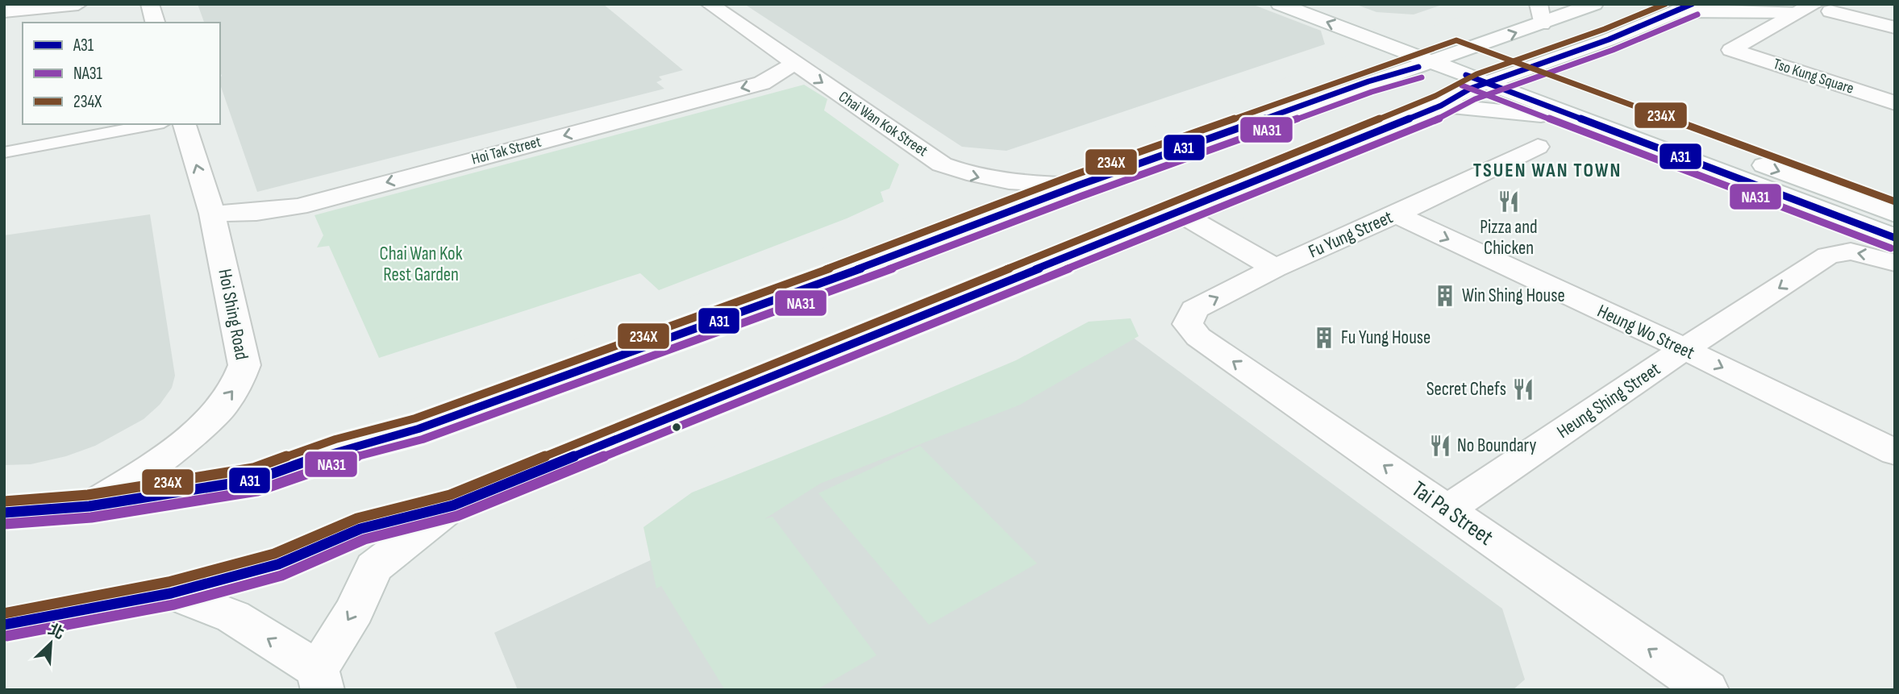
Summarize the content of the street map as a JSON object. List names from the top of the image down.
{
  "streets": {
    "street": [
      "Tso Kung Square",
      "Chai Wan Kok Street",
      "Hoi Tak Street",
      "Fu Yung Street",
      "Hoi Shing Road",
      "Heung Wo Street",
      "Heung Shing Street",
      "Tai Pa Street"
    ]
  },
  "crossings": [
    ["Chai Wan Kok Street", "Hoi Tak Street"],
    ["Hoi Tak Street", "Hoi Shing Road"],
    ["Fu Yung Street", "Heung Wo Street"],
    ["Fu Yung Street", "Tai Pa Street"],
    ["Heung Wo Street", "Heung Shing Street"],
    ["Heung Shing Street", "Tai Pa Street"]
  ],
  "one_way": ["Chai Wan Kok Street", "Hoi Shing Road", "Tai Pa Street"],
  "districts": ["TSUEN WAN TOWN"],
  "parks": ["Chai Wan Kok Rest Garden"],
  "places": {
    "restaurant": ["Pizza and Chicken", "Secret Chefs", "No Boundary"],
    "building": ["Win Shing House", "Fu Yung House"]
  },
  "lines": ["transit line A31", "transit line 234X", "transit line NA31"],
  "legend": ["A31", "NA31", "234X"],
  "north": "top right"
}
